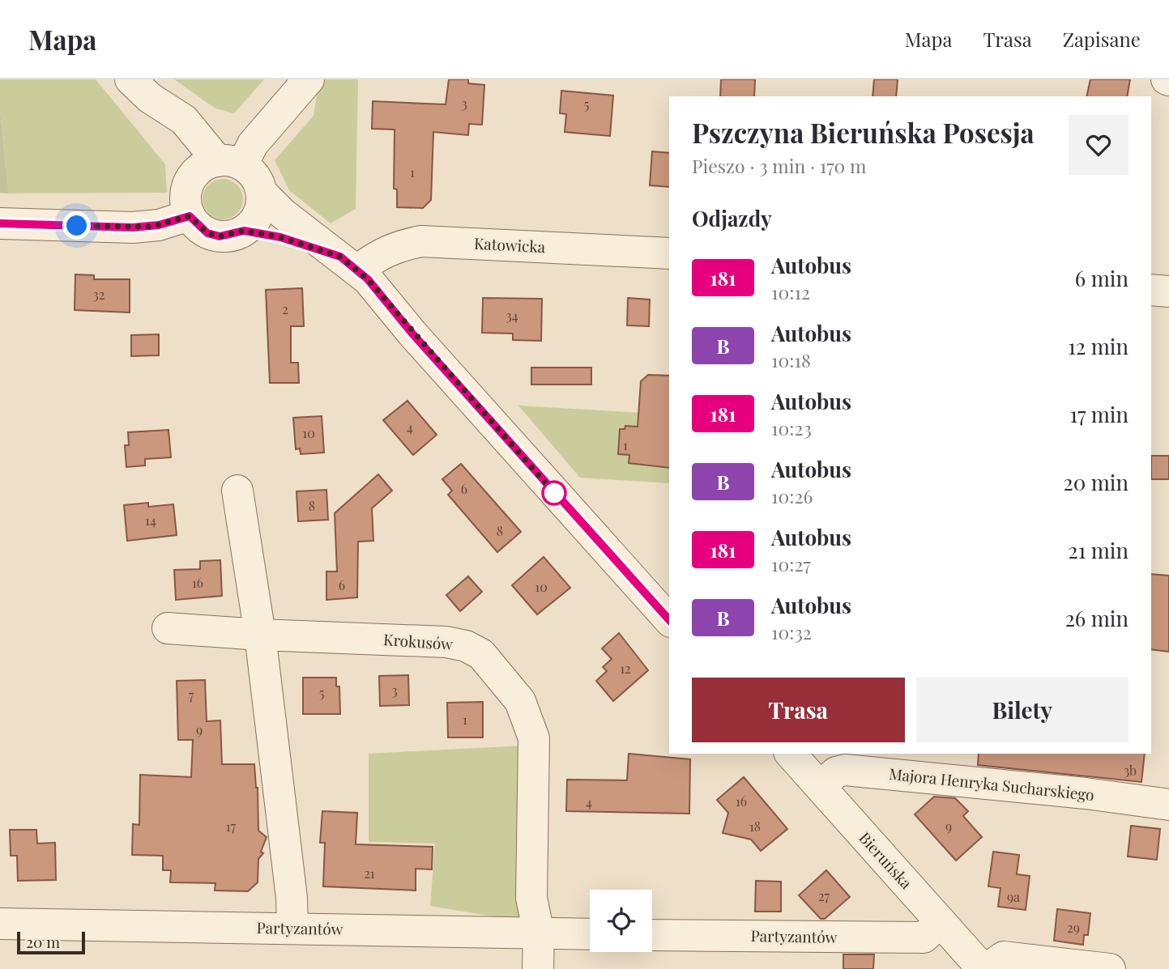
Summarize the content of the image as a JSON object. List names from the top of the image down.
{
  "streets": {
    "street": [
      "Katowicka",
      "Krokusów",
      "Majora Henryka Sucharskiego",
      "Bieruńska",
      "Partyzantów"
    ]
  },
  "crossings": [
    ["Krokusów", "Partyzantów"],
    ["Majora Henryka Sucharskiego", "Bieruńska"],
    ["Bieruńska", "Partyzantów"]
  ],
  "lines": ["bus line 181"],
  "house_numbers": [
    "3",
    "5",
    "1",
    "32",
    "2",
    "34",
    "4",
    "10",
    "1",
    "6",
    "8",
    "14",
    "8",
    "16",
    "6",
    "10",
    "12",
    "3",
    "5",
    "7",
    "1",
    "9",
    "3b",
    "16",
    "4",
    "17",
    "18",
    "9",
    "21",
    "27",
    "9a",
    "29"
  ],
  "scale_bar": "20 m",
  "page": {
    "header": "Mapa",
    "nav": ["Mapa", "Trasa", "Zapisane"],
    "heading": [
      ["Pszczyna Bieruńska Posesja", "Pieszo · 3 min · 170 m"],
      "Odjazdy"
    ],
    "list": [
      {
        "mark": "181",
        "name": "Autobus",
        "note": "10:12",
        "value": "6 min"
      },
      {
        "mark": "B",
        "name": "Autobus",
        "note": "10:18",
        "value": "12 min"
      },
      {
        "mark": "181",
        "name": "Autobus",
        "note": "10:23",
        "value": "17 min"
      },
      {
        "mark": "B",
        "name": "Autobus",
        "note": "10:26",
        "value": "20 min"
      },
      {
        "mark": "181",
        "name": "Autobus",
        "note": "10:27",
        "value": "21 min"
      },
      {
        "mark": "B",
        "name": "Autobus",
        "note": "10:32",
        "value": "26 min"
      }
    ],
    "buttons": ["Trasa", "Bilety"],
    "scale": "20 m"
  }
}
